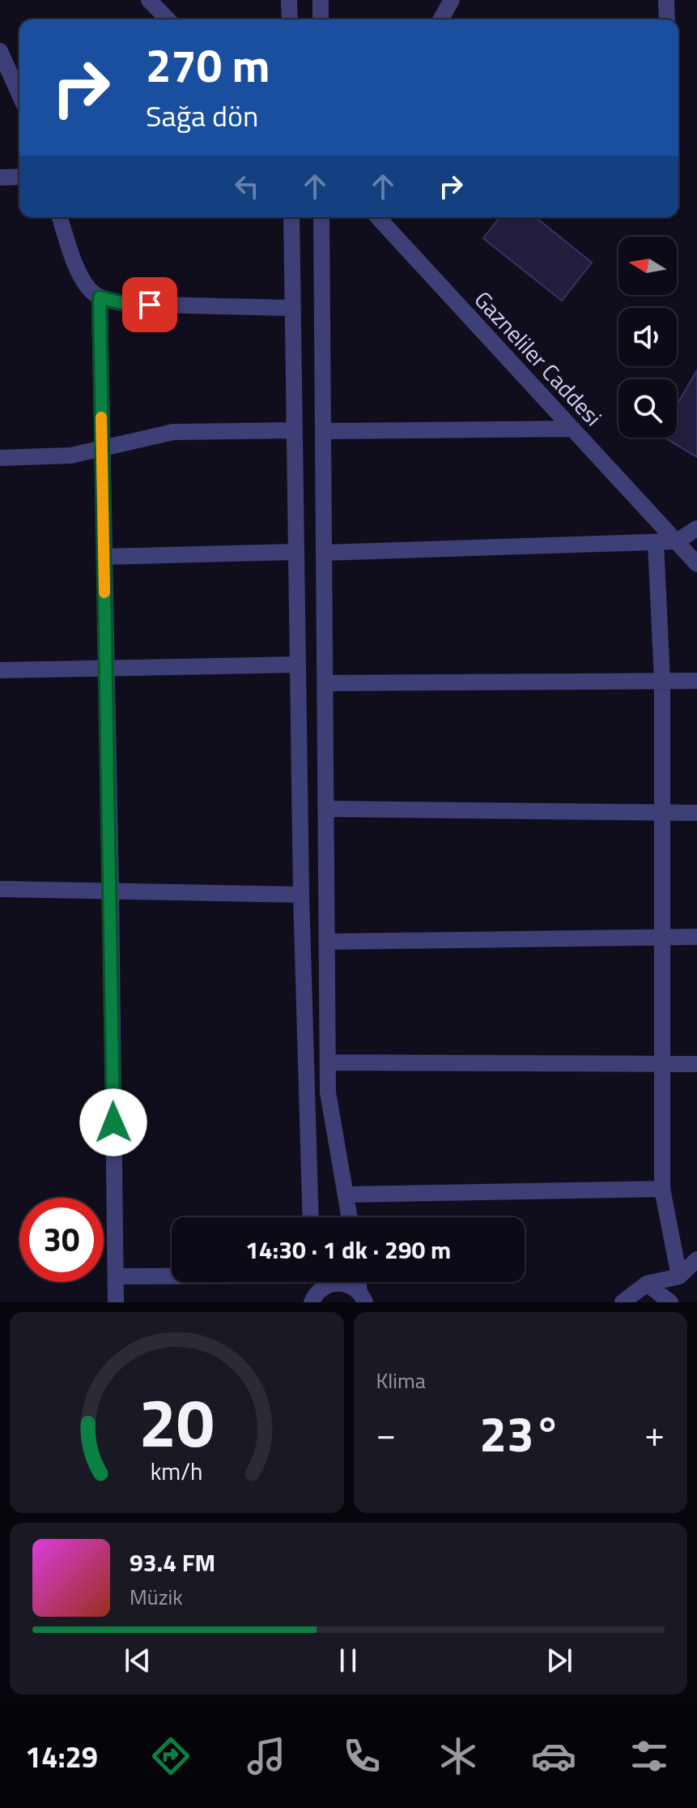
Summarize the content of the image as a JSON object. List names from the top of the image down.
{
  "streets": {
    "street": ["Gazneliler Caddesi"]
  },
  "north": "left",
  "page": {
    "turn": ["270 m", "Sağa dön"],
    "limit": "30",
    "trip": "14:30 · 1 dk · 290 m",
    "tile": "Klima",
    "heat": ["−", "23°", "+"],
    "song": ["93.4 FM", "Müzik"],
    "tabs": "14:29",
    "gauge": ["20", "km/h"]
  }
}
